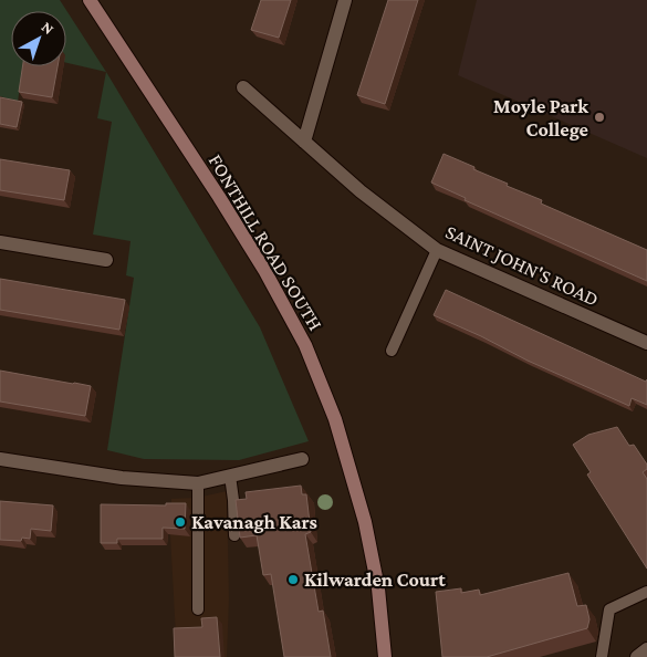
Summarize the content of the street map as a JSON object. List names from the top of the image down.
{
  "streets": {
    "main road": ["FONTHILL ROAD SOUTH"],
    "street": ["SAINT JOHN'S ROAD"]
  },
  "places": ["Moyle Park College", "Kavanagh Kars", "Kilwarden Court"],
  "north": "top right"
}
